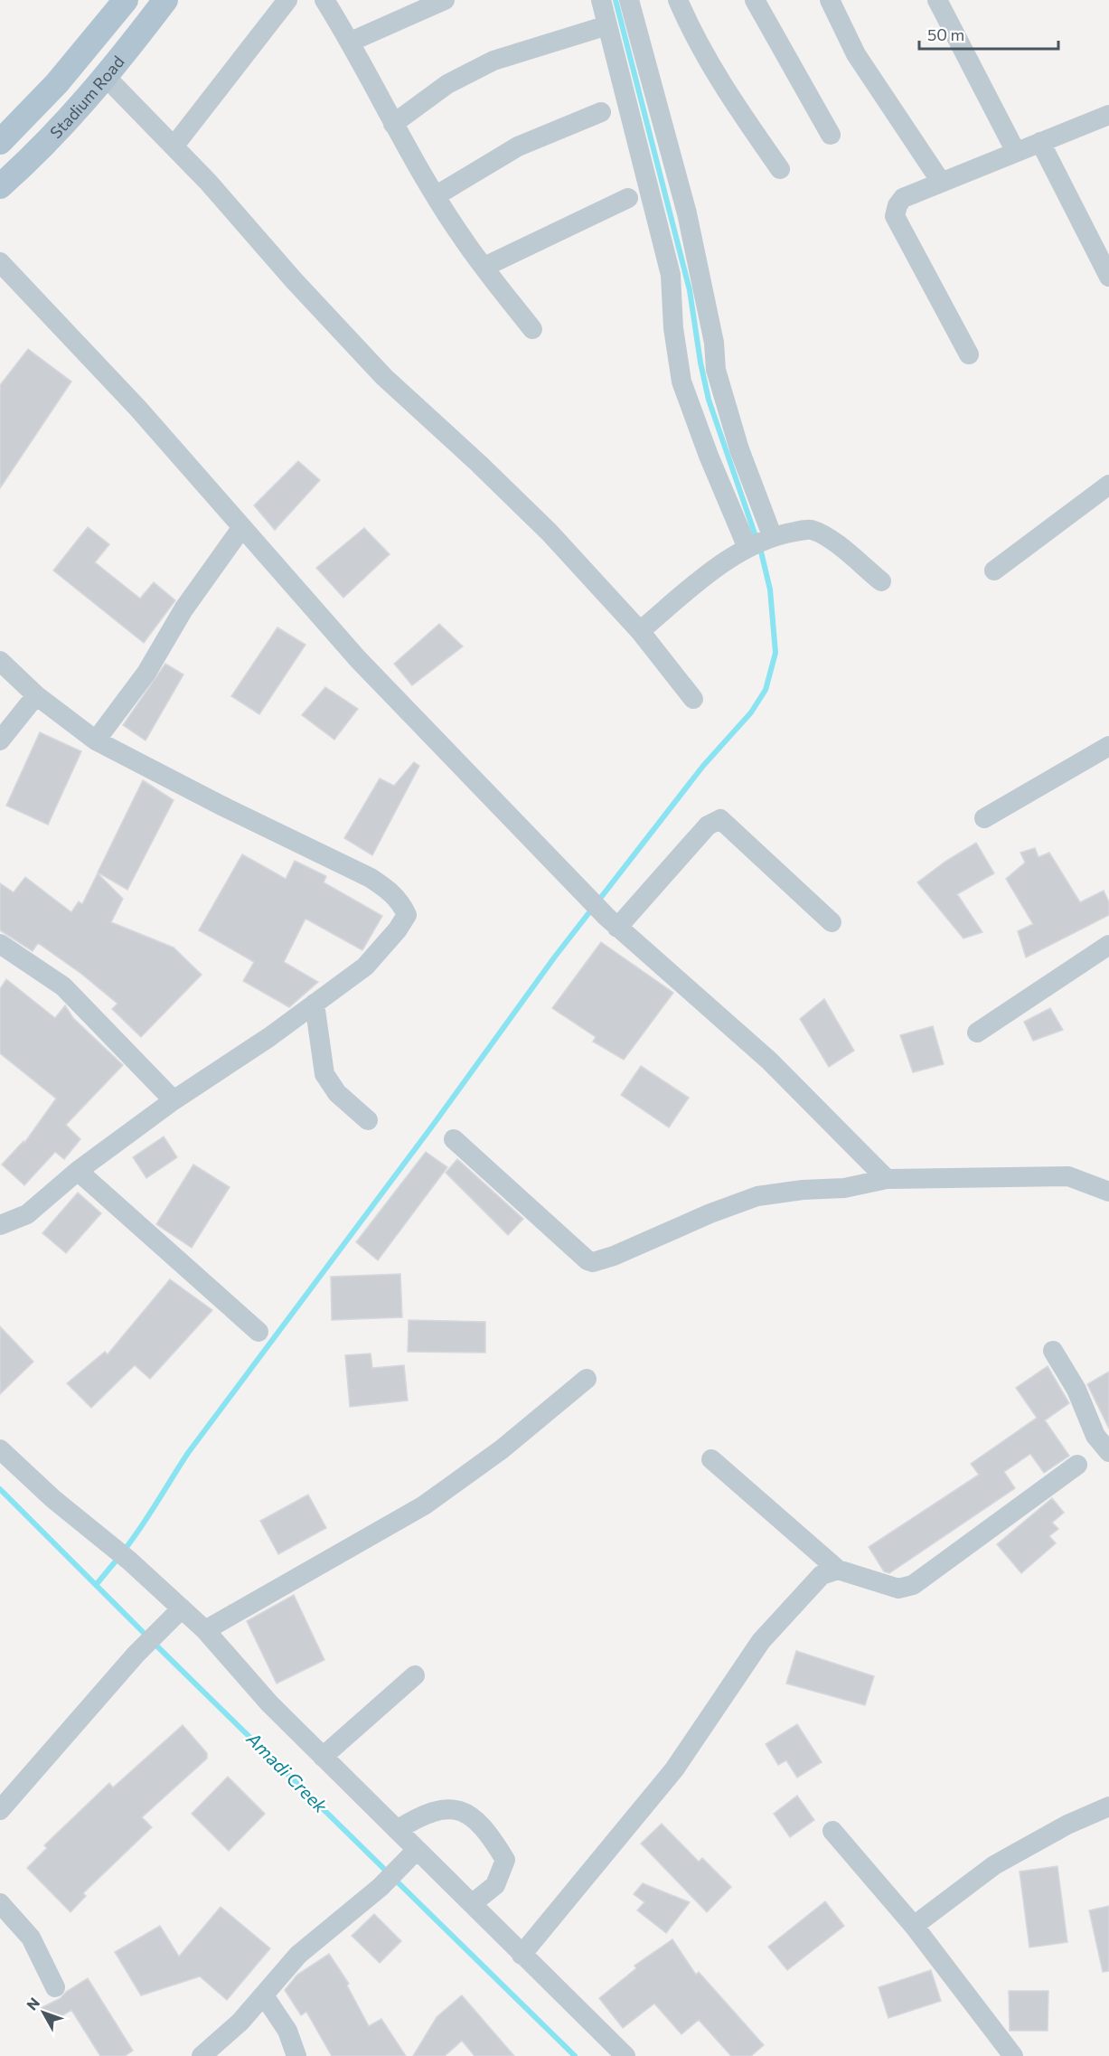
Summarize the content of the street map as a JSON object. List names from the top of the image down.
{
  "streets": {
    "main road": ["Stadium Road"]
  },
  "water": ["Amadi Creek"],
  "scale_bar": "50 m",
  "north": "top left"
}
